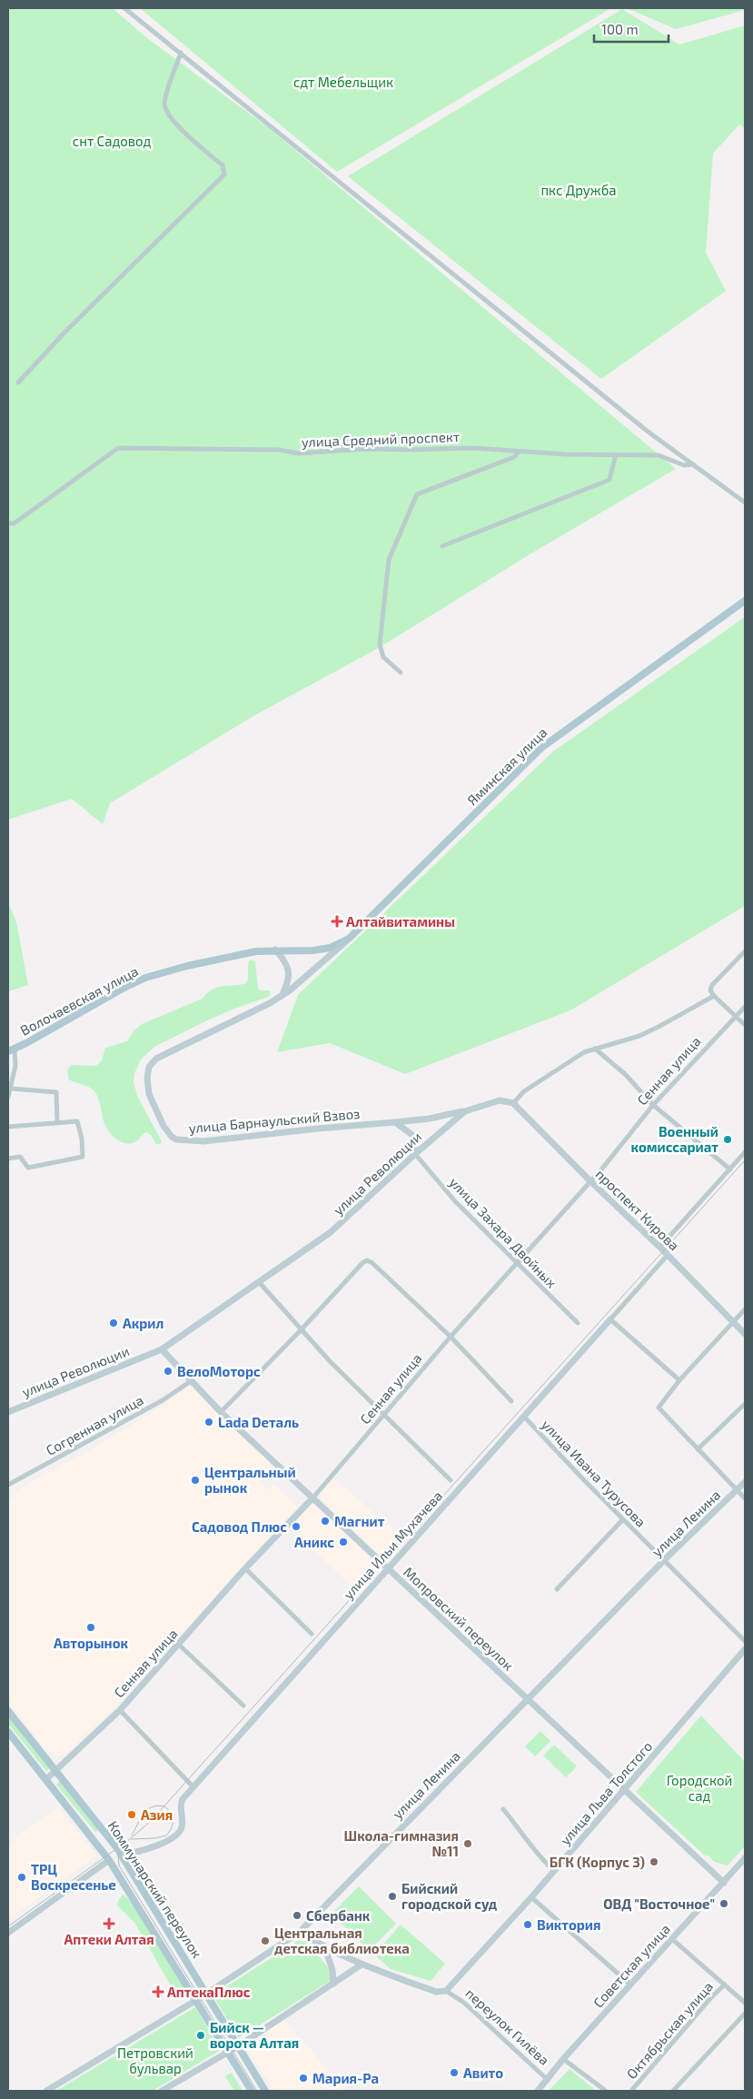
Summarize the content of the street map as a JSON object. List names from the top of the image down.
{
  "streets": {
    "main road": ["Яминская улица", "Волочаевская улица", "Коммунарский переулок"],
    "street": [
      "улица Средний проспект",
      "Сенная улица",
      "улица Барнаульский Взвоз",
      "улица Революции",
      "проспект Кирова",
      "улица Захара Двойных",
      "Согренная улица",
      "улица Ивана Турусова",
      "улица Ленина",
      "улица Ильи Мухачева",
      "Мопровский переулок",
      "улица Льва Толстого",
      "Советская улица",
      "переулок Гилёва",
      "Октябрьская улица"
    ]
  },
  "crossings": [
    ["Яминская улица", "Волочаевская улица"],
    ["Яминская улица", "улица Барнаульский Взвоз"],
    ["Волочаевская улица", "улица Барнаульский Взвоз"],
    ["Сенная улица", "проспект Кирова"],
    ["Сенная улица", "улица Захара Двойных"],
    ["Сенная улица", "Мопровский переулок"],
    ["Сенная улица", "Коммунарский переулок"],
    ["улица Барнаульский Взвоз", "улица Революции"],
    ["улица Революции", "проспект Кирова"],
    ["улица Революции", "улица Захара Двойных"],
    ["улица Революции", "Мопровский переулок"],
    ["Согренная улица", "Мопровский переулок"],
    ["улица Ивана Турусова", "улица Ленина"],
    ["улица Ивана Турусова", "улица Ильи Мухачева"],
    ["улица Ленина", "Мопровский переулок"],
    ["улица Ленина", "Коммунарский переулок"],
    ["улица Ленина", "переулок Гилёва"],
    ["улица Ильи Мухачева", "Мопровский переулок"],
    ["улица Ильи Мухачева", "Коммунарский переулок"],
    ["Мопровский переулок", "улица Льва Толстого"],
    ["Мопровский переулок", "Советская улица"],
    ["улица Льва Толстого", "переулок Гилёва"],
    ["Советская улица", "переулок Гилёва"]
  ],
  "parks": [
    "сдт Мебельщик",
    "снт Садовод",
    "пкс Дружба",
    "Городской сад",
    "Петровский бульвар"
  ],
  "places": {
    "health": ["Алтайвитамины", "Аптеки Алтая", "АптекаПлюс"],
    "other": [
      "Военный комиссариат",
      "Акрил",
      "ВелоМоторс",
      "Lada Dеталь",
      "Центральный рынок",
      "Магнит",
      "Садовод Плюс",
      "Аникс",
      "Авторынок",
      "Азия",
      "Школа-гимназия №11",
      "БГК (Корпус 3)",
      "ТРЦ Воскресенье",
      "Бийский городской суд",
      "ОВД \"Восточное\"",
      "Сбербанк",
      "Виктория",
      "Центральная детская библиотека",
      "Бийск — ворота Алтая",
      "Авито",
      "Мария-Ра"
    ]
  },
  "scale_bar": "100 m"
}
